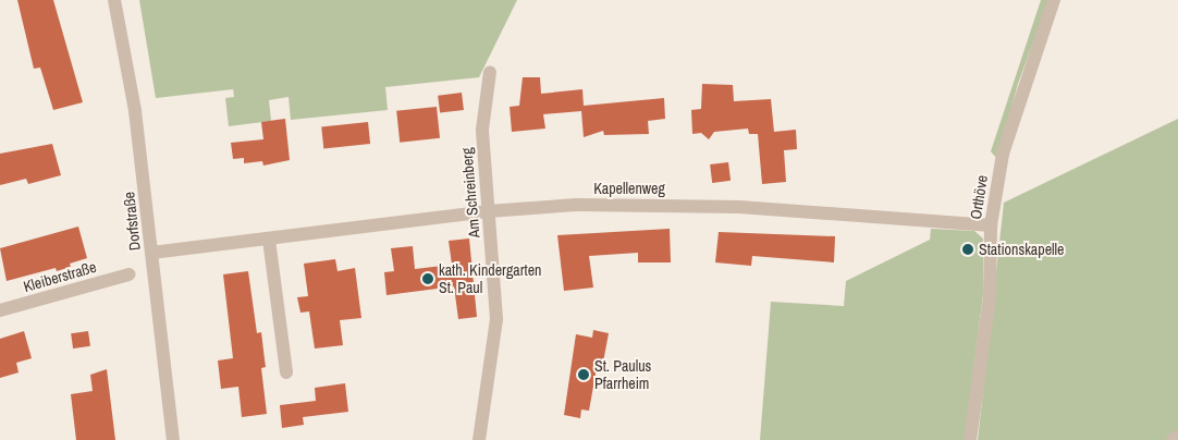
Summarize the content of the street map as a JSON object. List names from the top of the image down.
{
  "streets": {
    "street": [
      "Kapellenweg",
      "Am Schreinberg",
      "Orthöve",
      "Dorfstraße",
      "Kleiberstraße"
    ]
  },
  "crossings": [
    ["Kapellenweg", "Am Schreinberg"],
    ["Kapellenweg", "Orthöve"],
    ["Kapellenweg", "Dorfstraße"]
  ],
  "places": ["Stationskapelle", "kath. Kindergarten St. Paul", "St. Paulus Pfarrheim"]
}
